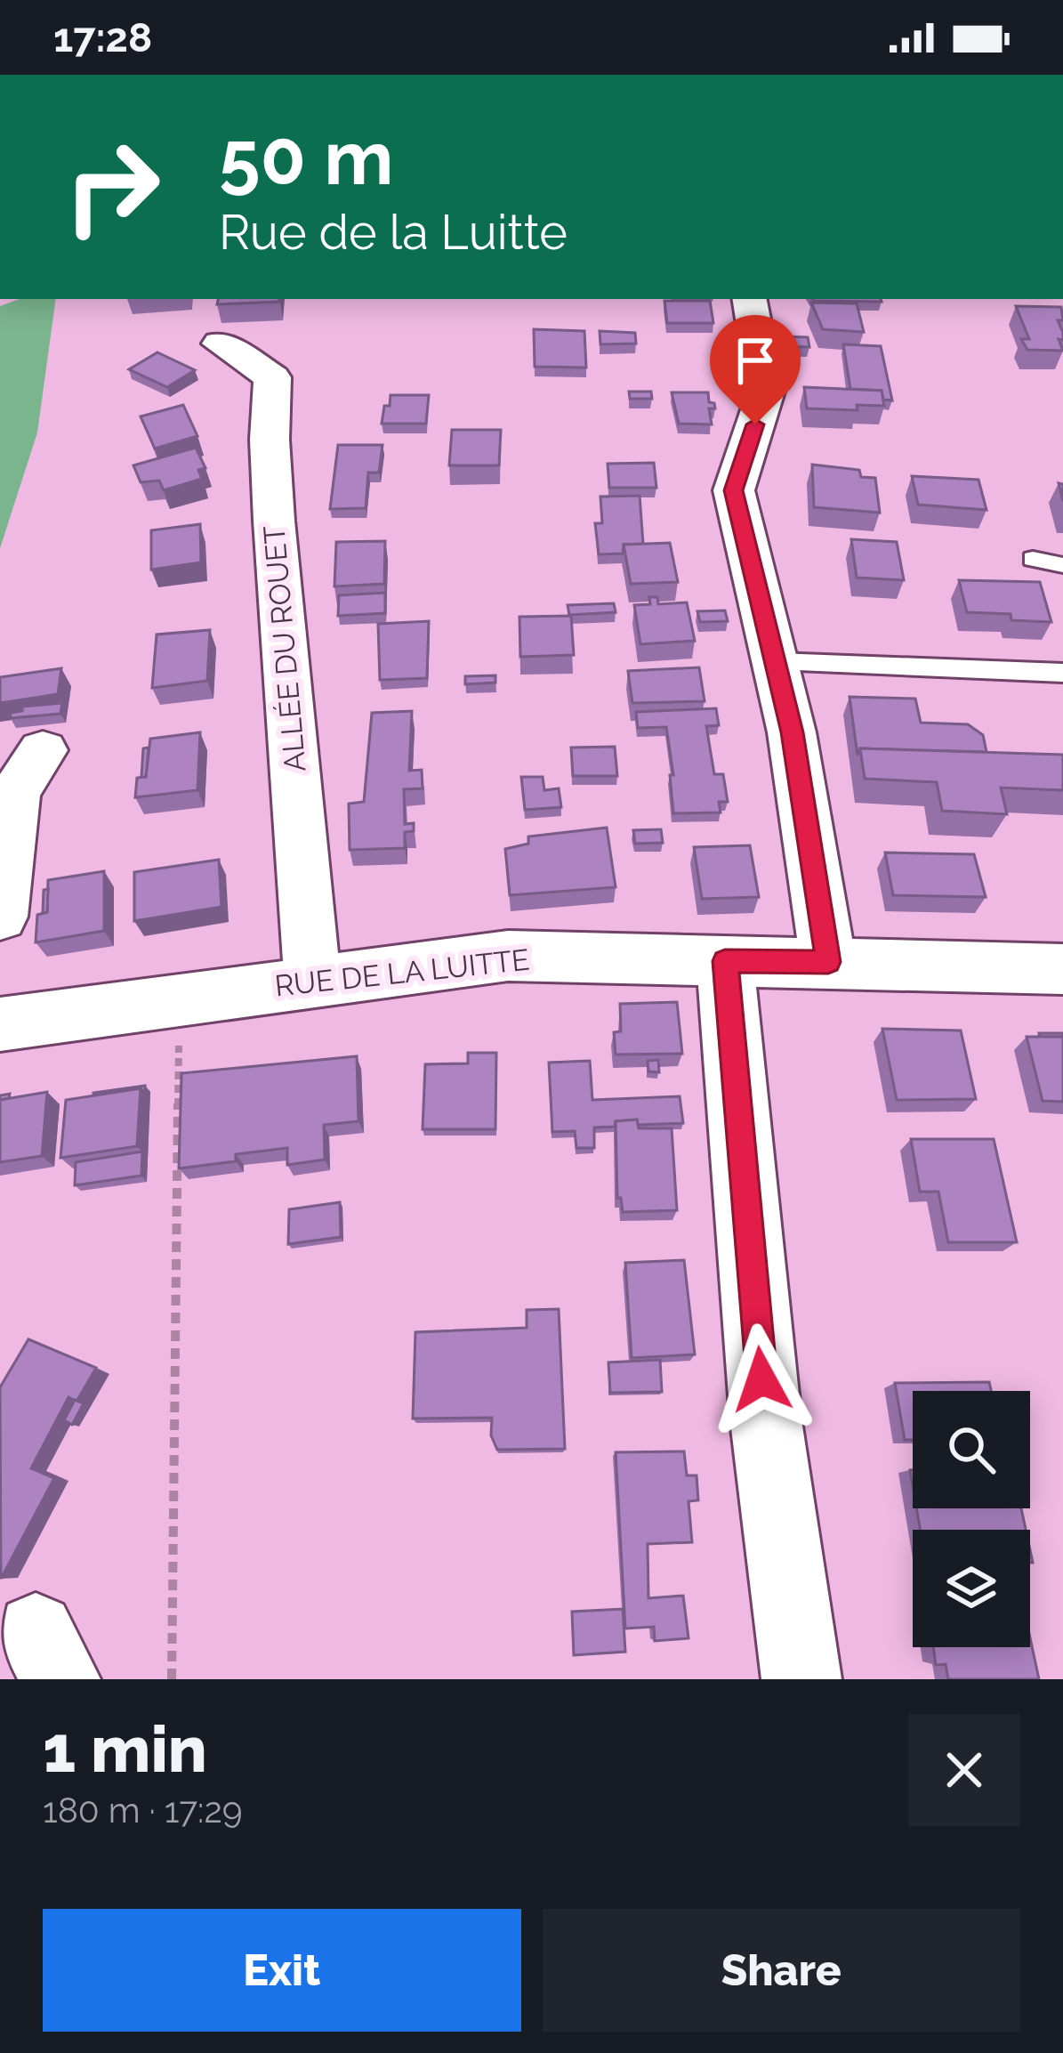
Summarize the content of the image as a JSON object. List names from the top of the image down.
{
  "streets": {
    "street": ["ALLÉE DU ROUET", "RUE DE LA LUITTE"]
  },
  "crossings": [
    ["ALLÉE DU ROUET", "RUE DE LA LUITTE"]
  ],
  "page": {
    "status": "17:28",
    "turn": ["50 m", "Rue de la Luitte"],
    "heading": ["1 min", "180 m · 17:29"],
    "buttons": ["Exit", "Share"]
  }
}
